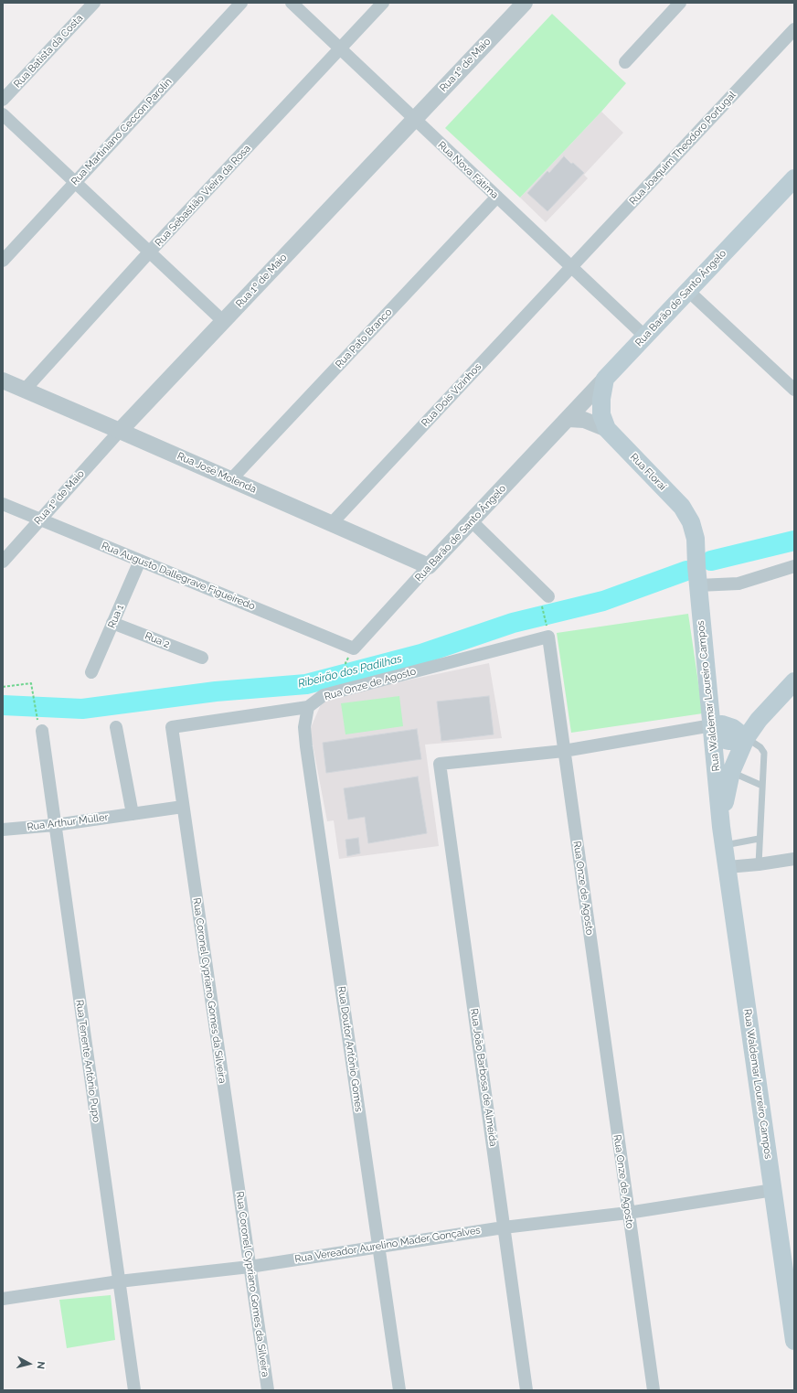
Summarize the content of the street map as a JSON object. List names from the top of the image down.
{
  "streets": {
    "main road": ["Rua Barão de Santo Ângelo", "Rua Floraí", "Rua Waldemar Loureiro Campos"],
    "street": [
      "Rua Batista da Costa",
      "Rua 1º de Maio",
      "Rua Martiniano Ceccon Parolin",
      "Rua Joaquim Theodoro Portugal",
      "Rua Nova Fátima",
      "Rua Sebastião Vieira da Rosa",
      "Rua Pato Branco",
      "Rua Dois Vizinhos",
      "Rua José Molenda",
      "Rua Augusto Dallegrave Figueiredo",
      "Rua 1",
      "Rua 2",
      "Rua Onze de Agosto",
      "Rua Arthur Müller",
      "Rua Coronel Cypriano Gomes da Silveira",
      "Rua Doutor Antônio Gomes",
      "Rua Tenente Antônio Pupo",
      "Rua João Barbosa de Almeida",
      "Rua Vereador Aurelino Mader Gonçalves"
    ]
  },
  "crossings": [
    ["Rua 1º de Maio", "Rua Nova Fátima"],
    ["Rua 1º de Maio", "Rua José Molenda"],
    ["Rua 1º de Maio", "Rua Augusto Dallegrave Figueiredo"],
    ["Rua Joaquim Theodoro Portugal", "Rua Nova Fátima"],
    ["Rua Joaquim Theodoro Portugal", "Rua Dois Vizinhos"],
    ["Rua Nova Fátima", "Rua Sebastião Vieira da Rosa"],
    ["Rua Nova Fátima", "Rua Barão de Santo Ângelo"],
    ["Rua Nova Fátima", "Rua Pato Branco"],
    ["Rua Nova Fátima", "Rua Dois Vizinhos"],
    ["Rua Sebastião Vieira da Rosa", "Rua José Molenda"],
    ["Rua Barão de Santo Ângelo", "Rua Floraí"],
    ["Rua Barão de Santo Ângelo", "Rua José Molenda"],
    ["Rua Barão de Santo Ângelo", "Rua Augusto Dallegrave Figueiredo"],
    ["Rua Pato Branco", "Rua José Molenda"],
    ["Rua Dois Vizinhos", "Rua José Molenda"],
    ["Rua Floraí", "Rua Waldemar Loureiro Campos"],
    ["Rua Augusto Dallegrave Figueiredo", "Rua 1"],
    ["Rua 1", "Rua 2"],
    ["Rua Onze de Agosto", "Rua Coronel Cypriano Gomes da Silveira"],
    ["Rua Onze de Agosto", "Rua Doutor Antônio Gomes"],
    ["Rua Onze de Agosto", "Rua João Barbosa de Almeida"],
    ["Rua Onze de Agosto", "Rua Vereador Aurelino Mader Gonçalves"],
    ["Rua Waldemar Loureiro Campos", "Rua Vereador Aurelino Mader Gonçalves"],
    ["Rua Arthur Müller", "Rua Coronel Cypriano Gomes da Silveira"],
    ["Rua Arthur Müller", "Rua Tenente Antônio Pupo"],
    ["Rua Coronel Cypriano Gomes da Silveira", "Rua Doutor Antônio Gomes"],
    ["Rua Coronel Cypriano Gomes da Silveira", "Rua Vereador Aurelino Mader Gonçalves"],
    ["Rua Doutor Antônio Gomes", "Rua Vereador Aurelino Mader Gonçalves"],
    ["Rua Tenente Antônio Pupo", "Rua Vereador Aurelino Mader Gonçalves"],
    ["Rua João Barbosa de Almeida", "Rua Vereador Aurelino Mader Gonçalves"]
  ],
  "water": ["Ribeirão dos Padilhas"],
  "north": "right"
}
